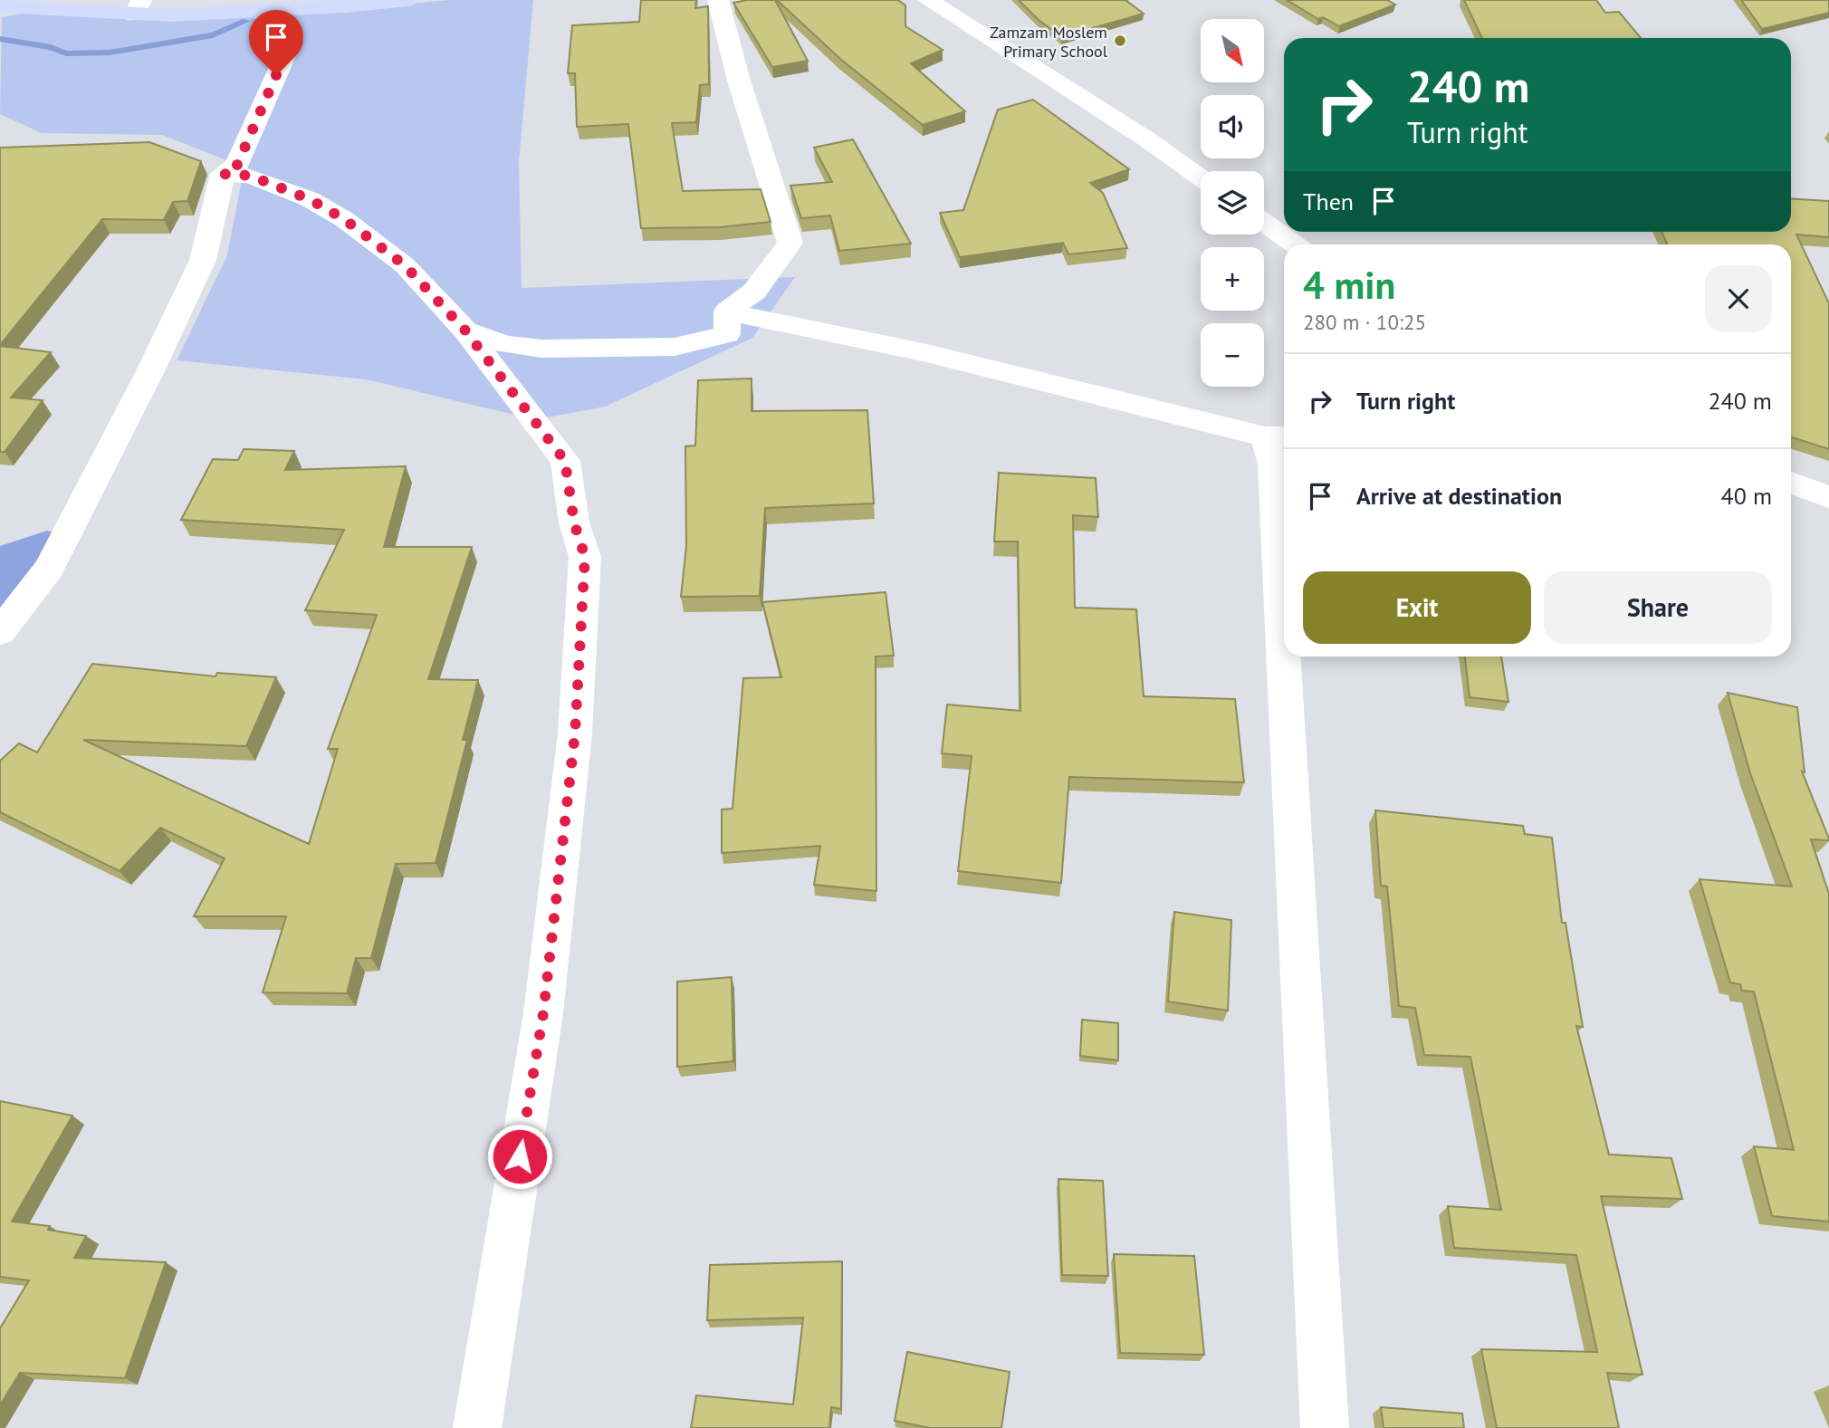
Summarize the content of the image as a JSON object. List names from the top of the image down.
{
  "places": ["Zamzam Moslem Primary School"],
  "north": "bottom right",
  "page": {
    "map_buttons": ["+", "−"],
    "turn": ["240 m", "Turn right"],
    "then": "Then",
    "heading": ["4 min", "280 m · 10:25"],
    "list": [
      {
        "name": "Turn right",
        "value": "240 m"
      },
      {
        "name": "Arrive at destination",
        "value": "40 m"
      }
    ],
    "buttons": ["Exit", "Share"]
  }
}
